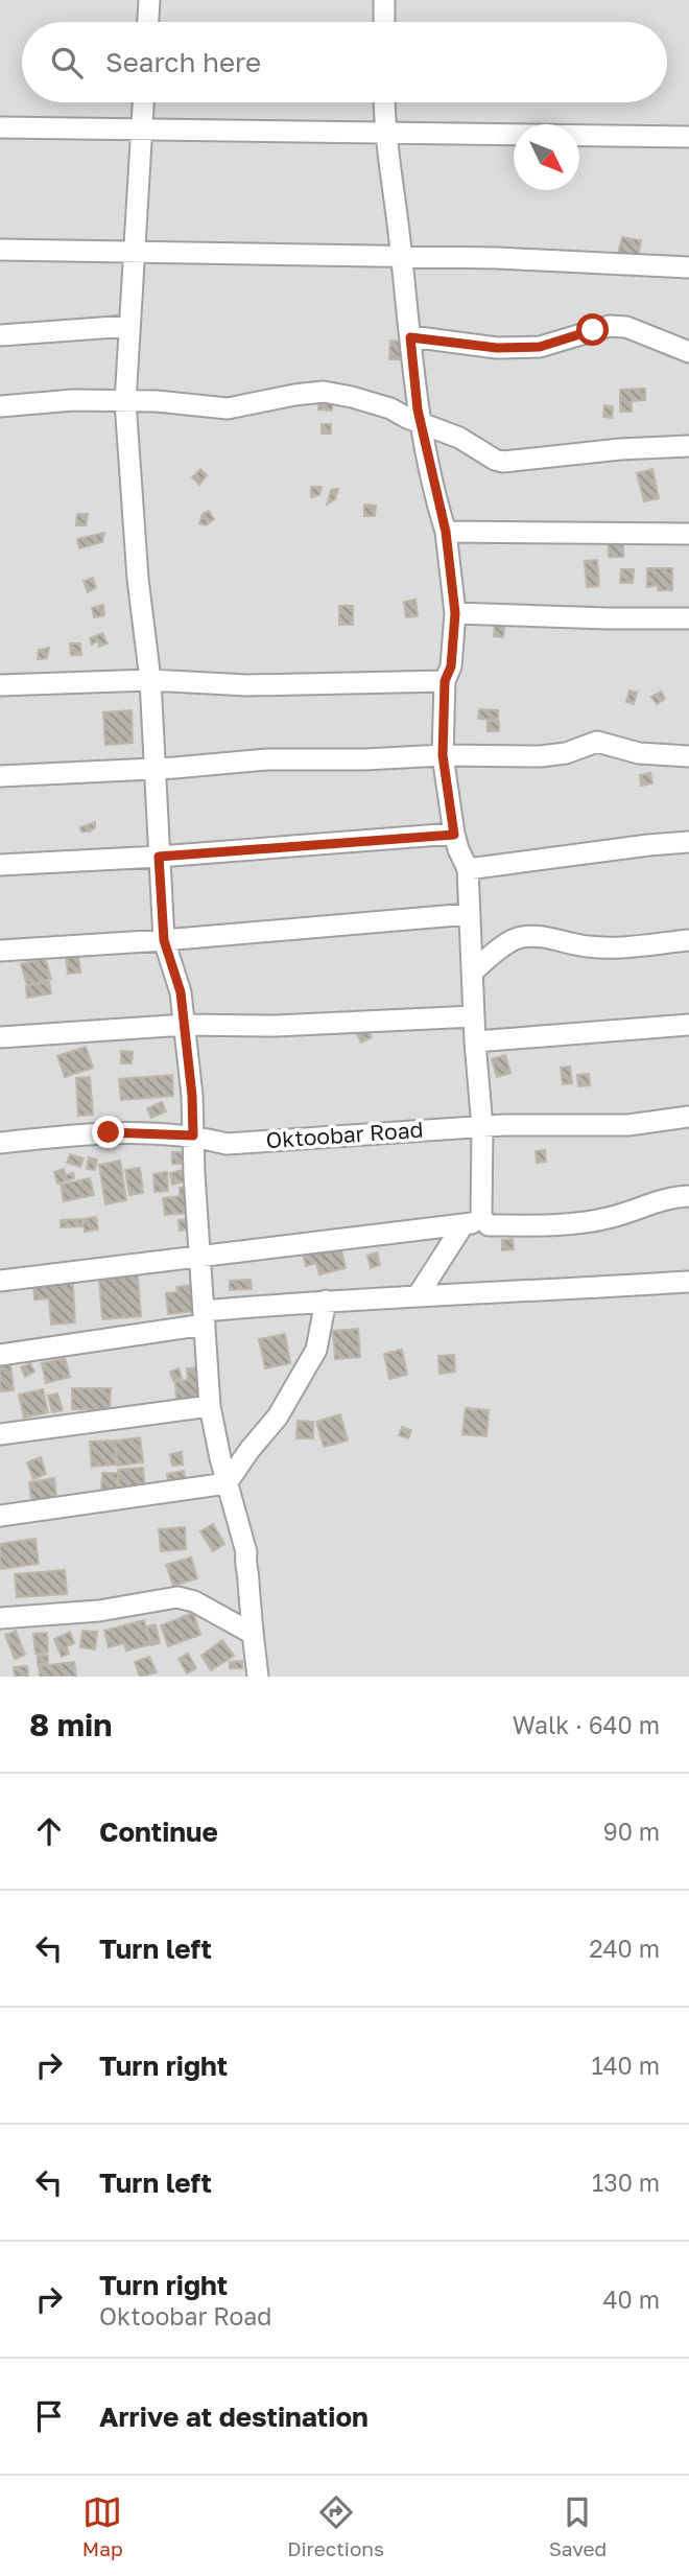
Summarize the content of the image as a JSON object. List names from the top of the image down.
{
  "streets": {
    "street": ["Oktoobar Road"]
  },
  "north": "bottom right",
  "page": {
    "search": "Search here",
    "heading": ["8 min", "Walk · 640 m"],
    "list": [
      ["Continue", "90 m"],
      ["Turn left", "240 m"],
      ["Turn right", "140 m"],
      ["Turn left", "130 m"],
      ["Turn right", "Oktoobar Road", "40 m"],
      "Arrive at destination"
    ],
    "nav": ["Map", "Directions", "Saved"]
  }
}
